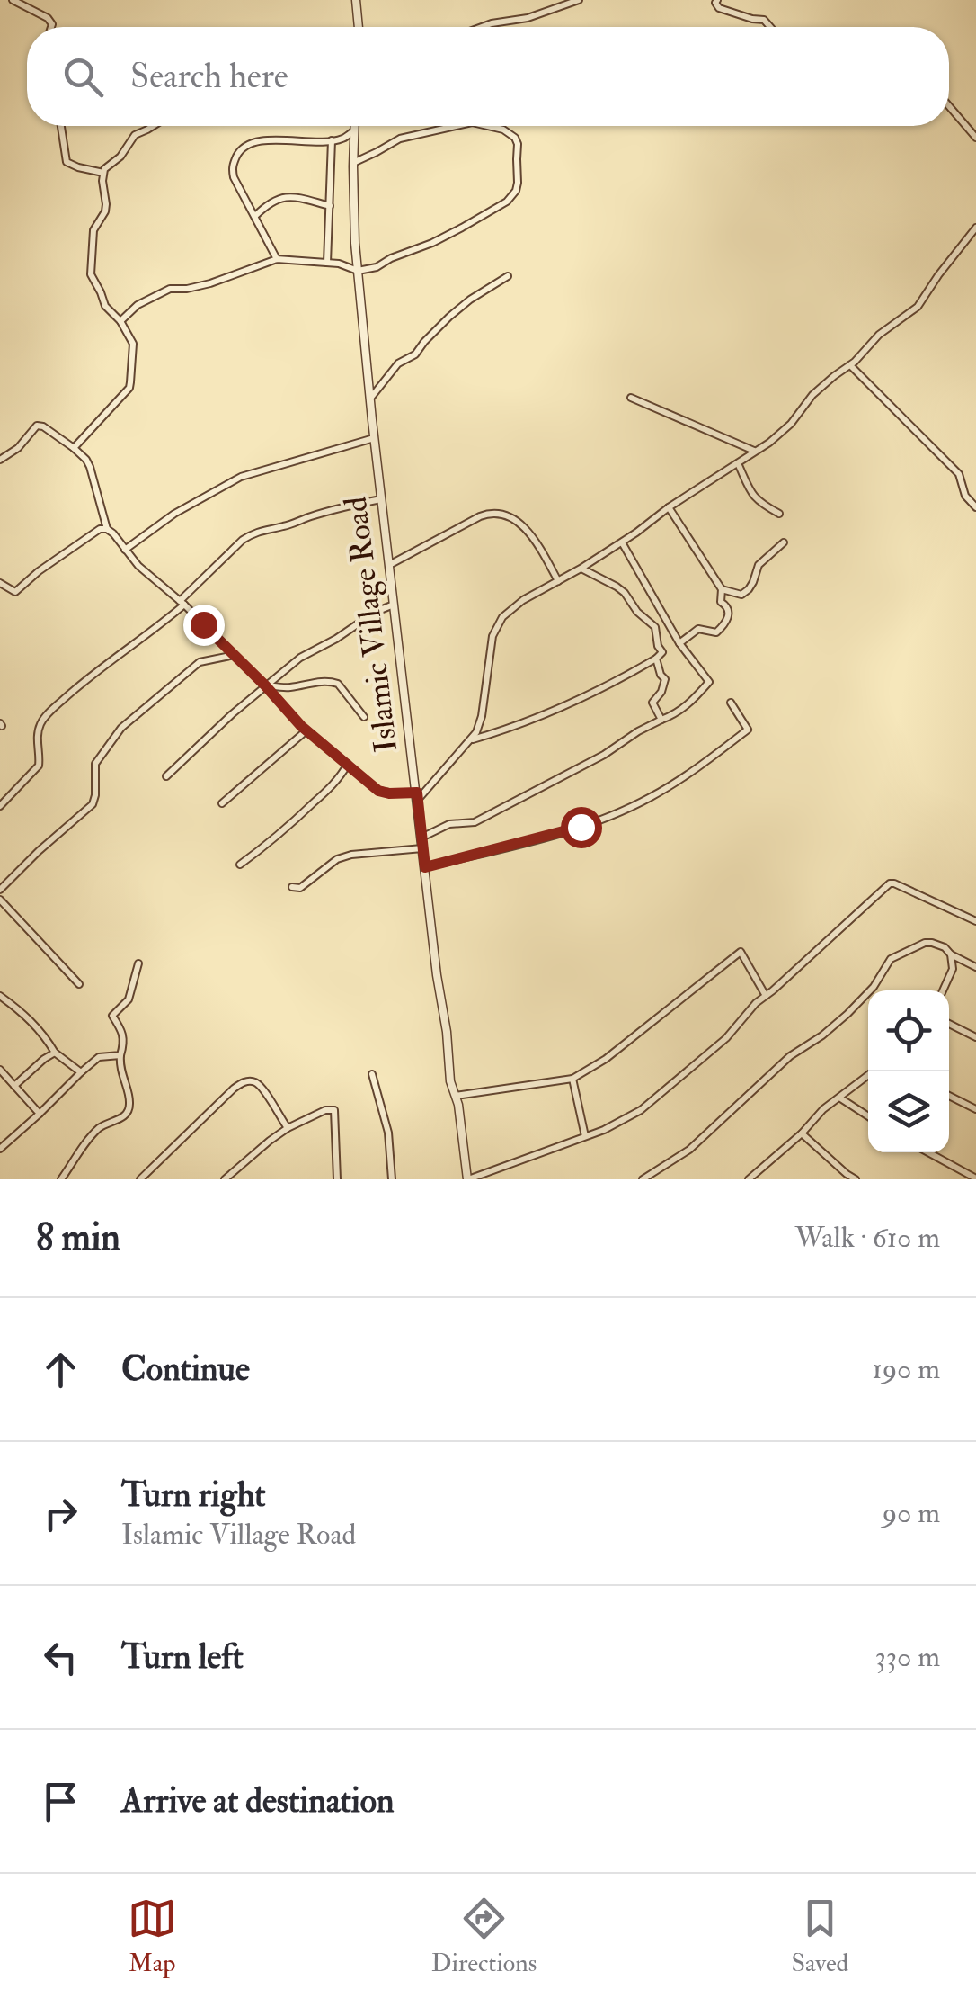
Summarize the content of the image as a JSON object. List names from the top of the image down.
{
  "streets": {
    "street": ["Islamic Village Road"]
  },
  "page": {
    "search": "Search here",
    "heading": ["8 min", "Walk · 610 m"],
    "list": [
      ["Continue", "190 m"],
      ["Turn right", "Islamic Village Road", "90 m"],
      ["Turn left", "330 m"],
      "Arrive at destination"
    ],
    "nav": ["Map", "Directions", "Saved"]
  }
}
